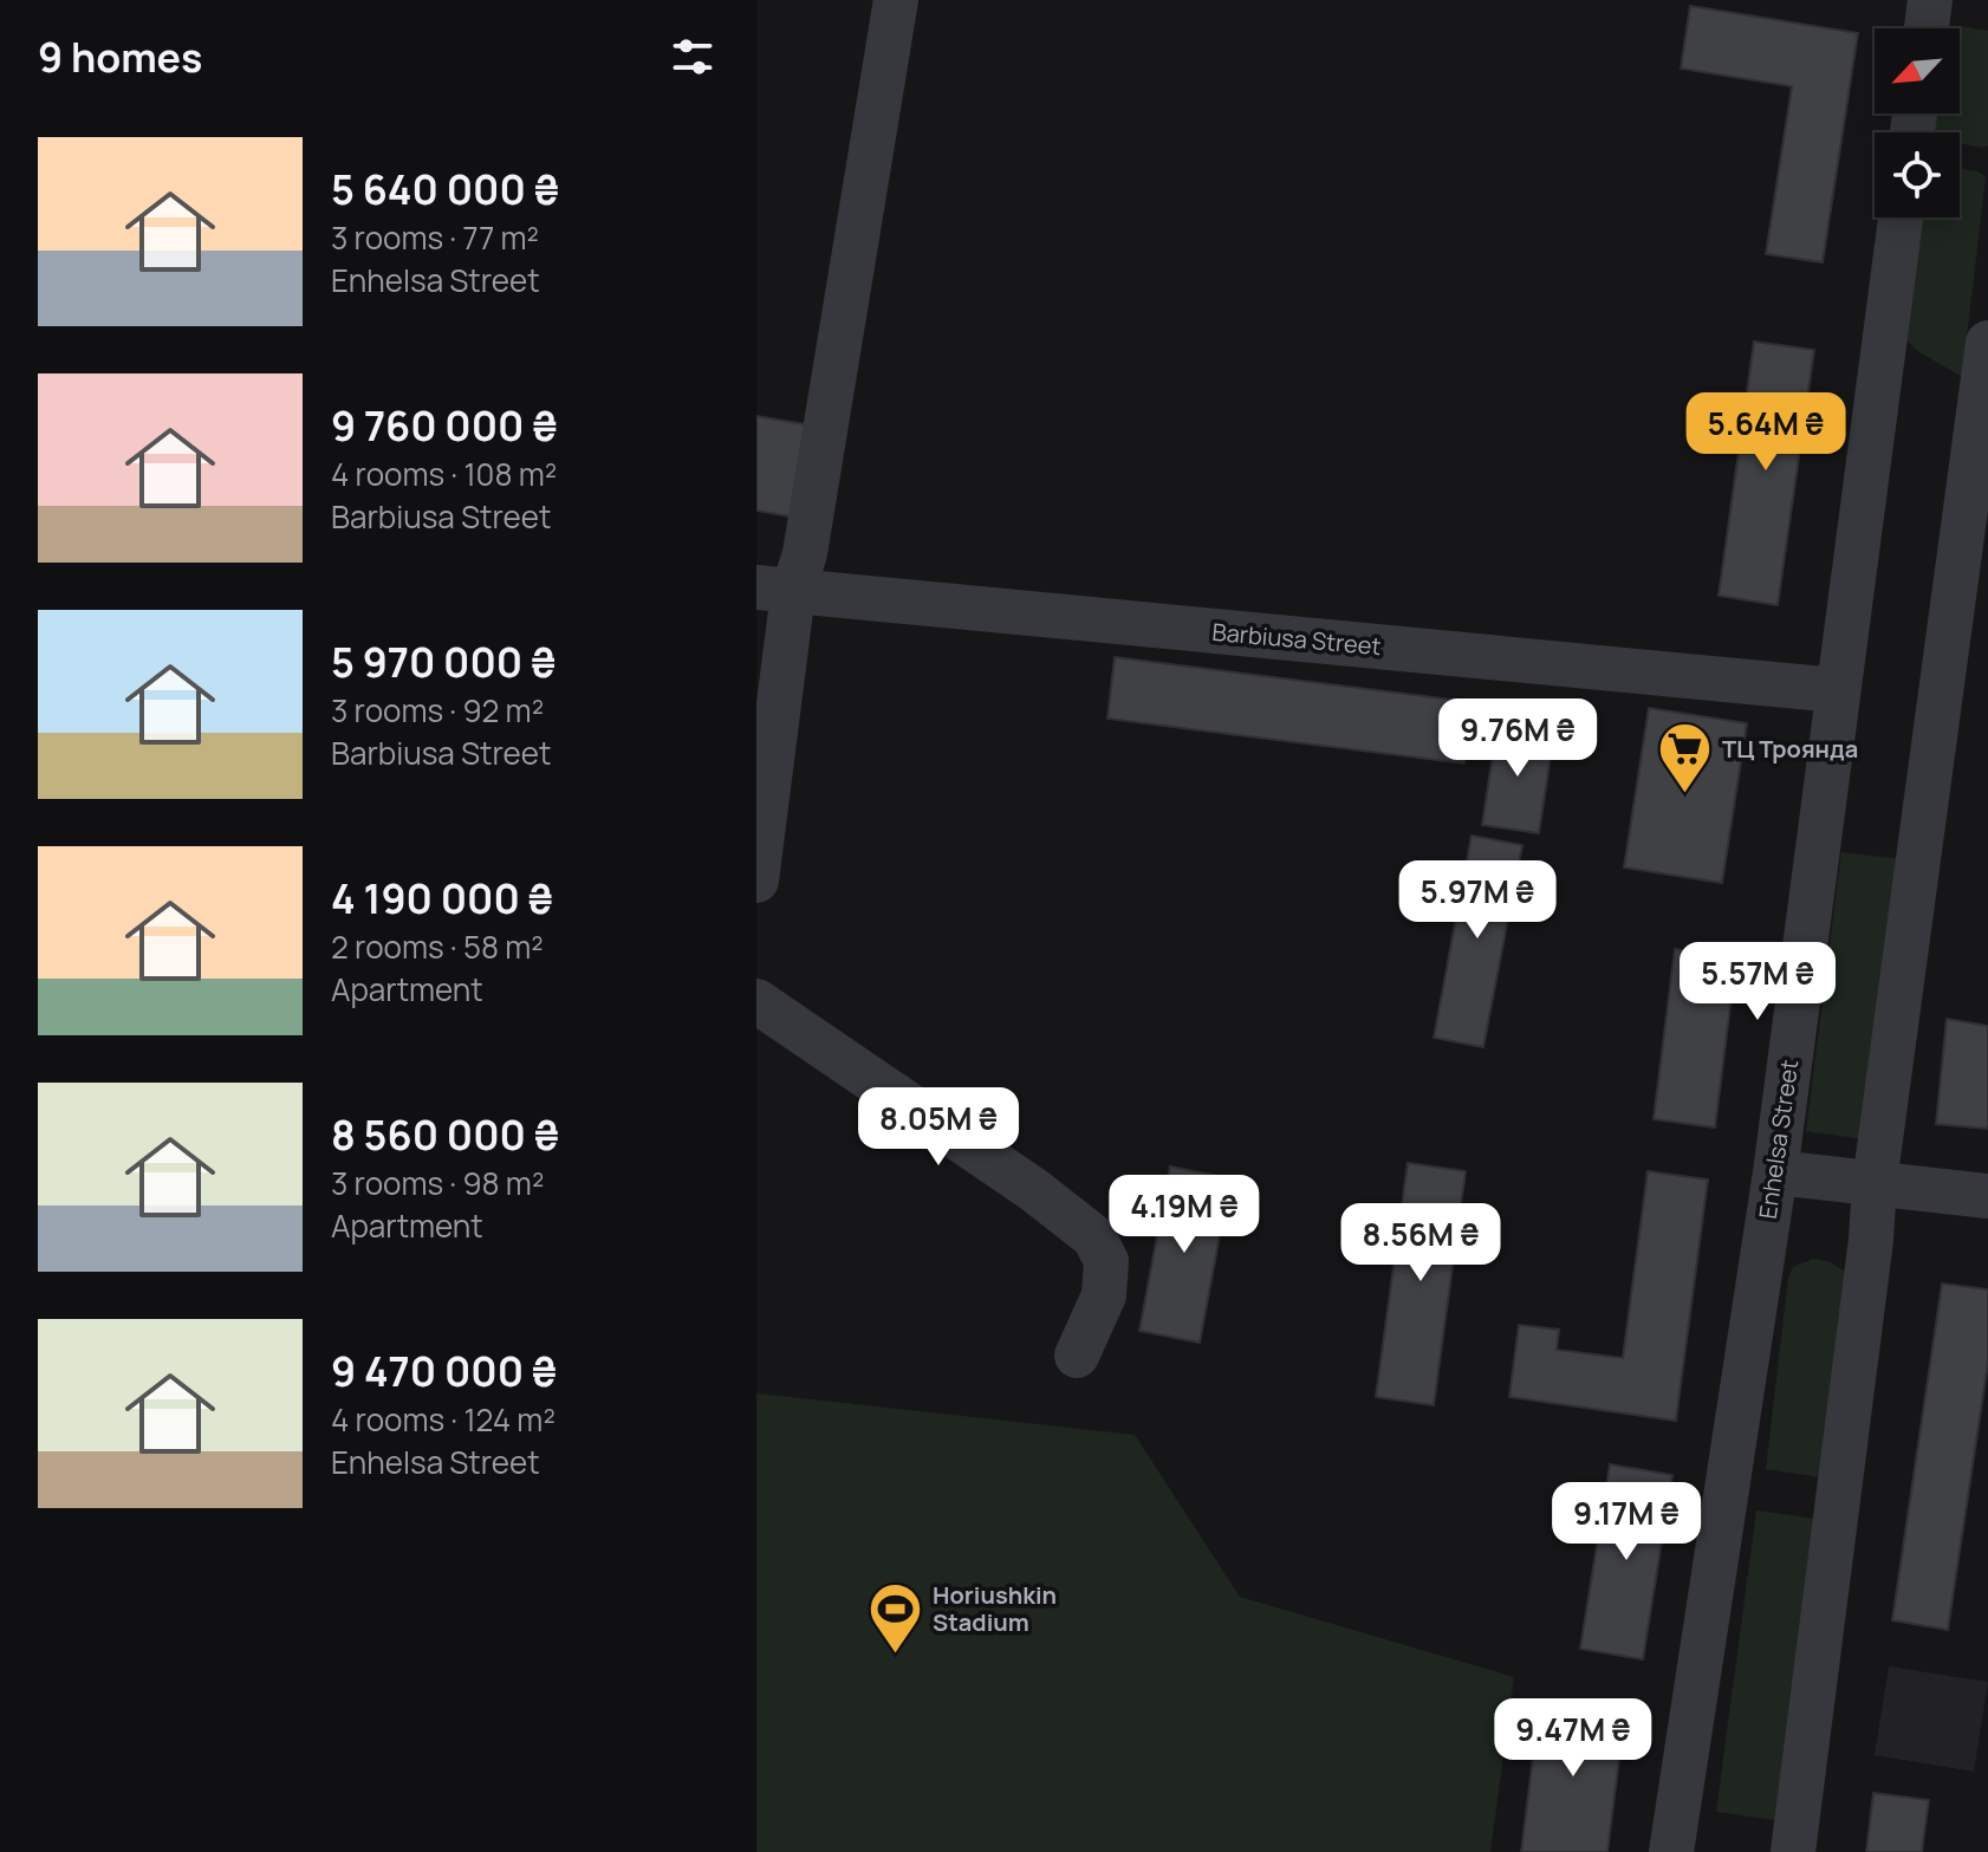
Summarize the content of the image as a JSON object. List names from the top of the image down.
{
  "streets": {
    "street": ["Barbiusa Street", "Enhelsa Street"]
  },
  "crossings": [
    ["Barbiusa Street", "Enhelsa Street"]
  ],
  "places": {
    "supermarket": ["ТЦ Троянда"],
    "sports": ["Horiushkin Stadium"]
  },
  "north": "bottom left",
  "page": {
    "heading": "9 homes",
    "list": [
      {
        "name": "5 640 000 ₴",
        "note": "3 rooms · 77 m² · Enhelsa Street"
      },
      {
        "name": "9 760 000 ₴",
        "note": "4 rooms · 108 m² · Barbiusa Street"
      },
      {
        "name": "5 970 000 ₴",
        "note": "3 rooms · 92 m² · Barbiusa Street"
      },
      {
        "name": "4 190 000 ₴",
        "note": "2 rooms · 58 m² · Apartment"
      },
      {
        "name": "8 560 000 ₴",
        "note": "3 rooms · 98 m² · Apartment"
      },
      {
        "name": "9 470 000 ₴",
        "note": "4 rooms · 124 m² · Enhelsa Street"
      }
    ],
    "price": [
      "5.64M ₴",
      "9.76M ₴",
      "5.97M ₴",
      "5.57M ₴",
      "8.05M ₴",
      "4.19M ₴",
      "8.56M ₴",
      "9.17M ₴",
      "9.47M ₴"
    ]
  }
}
